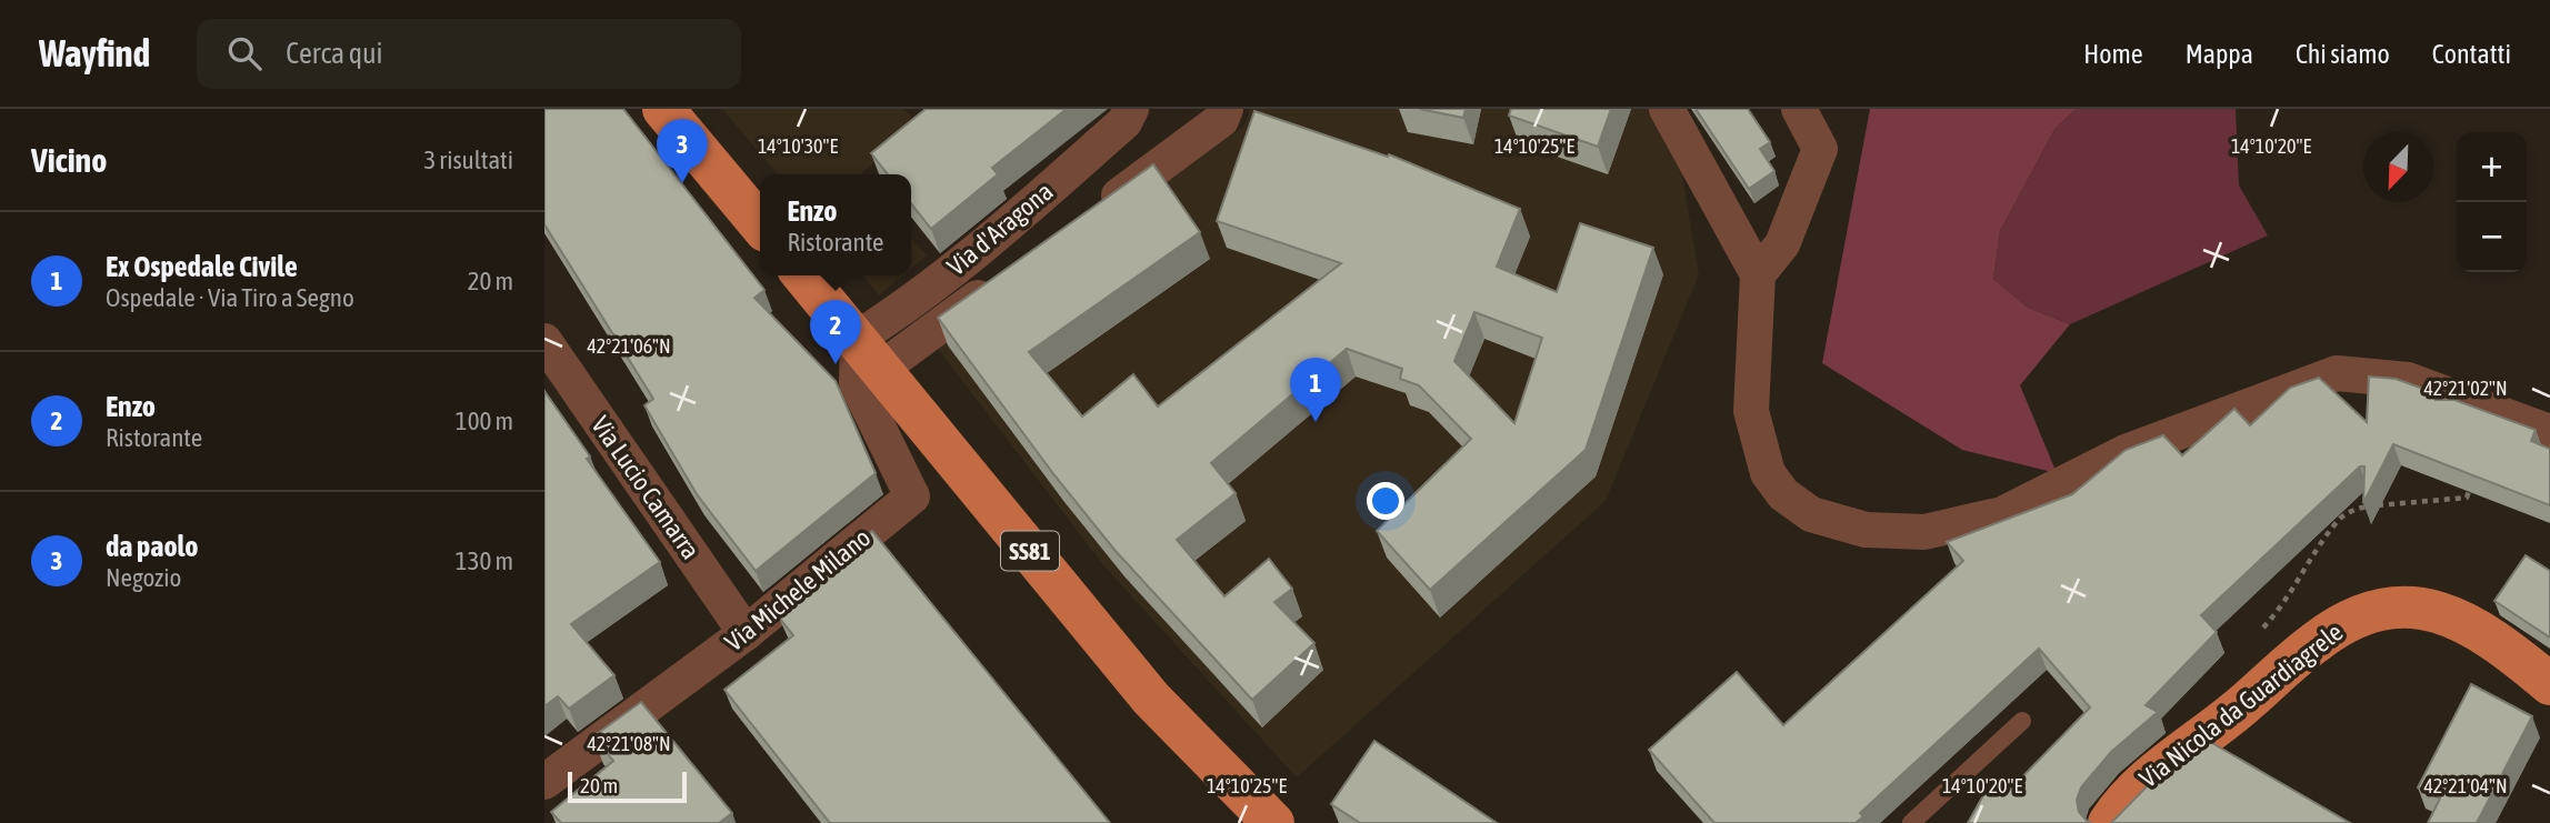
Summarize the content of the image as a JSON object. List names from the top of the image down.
{
  "streets": {
    "main road": ["SS81", "Via Nicola da Guardiagrele"],
    "street": ["Via d'Aragona", "Via Lucio Camarra", "Via Michele Milano"]
  },
  "crossings": [
    ["Via d'Aragona", "SS81"],
    ["Via d'Aragona", "Via Michele Milano"],
    ["Via Lucio Camarra", "Via Michele Milano"],
    ["SS81", "Via Michele Milano"]
  ],
  "scale_bar": "20 m",
  "north": "bottom left",
  "page": {
    "header": "Wayfind",
    "search": "Cerca qui",
    "nav": [
      "Home",
      "Mappa",
      "Chi siamo",
      "Contatti"
    ],
    "heading": ["Vicino", "3 risultati"],
    "pins": ["3", "2", "1"],
    "map_buttons": ["+", "−"],
    "popup": ["Enzo", "Ristorante"],
    "list": [
      {
        "mark": "1",
        "name": "Ex Ospedale Civile",
        "note": "Ospedale · Via Tiro a Segno",
        "value": "20 m"
      },
      {
        "mark": "2",
        "name": "Enzo",
        "note": "Ristorante",
        "value": "100 m"
      },
      {
        "mark": "3",
        "name": "da paolo",
        "note": "Negozio",
        "value": "130 m"
      }
    ],
    "scale": "20 m"
  },
  "coordinates": [
    "14°10'20\"E",
    "14°10'30\"E",
    "14°10'25\"E",
    "42°21'06\"N",
    "42°21'02\"N",
    "42°21'08\"N",
    "42°21'04\"N"
  ]
}
